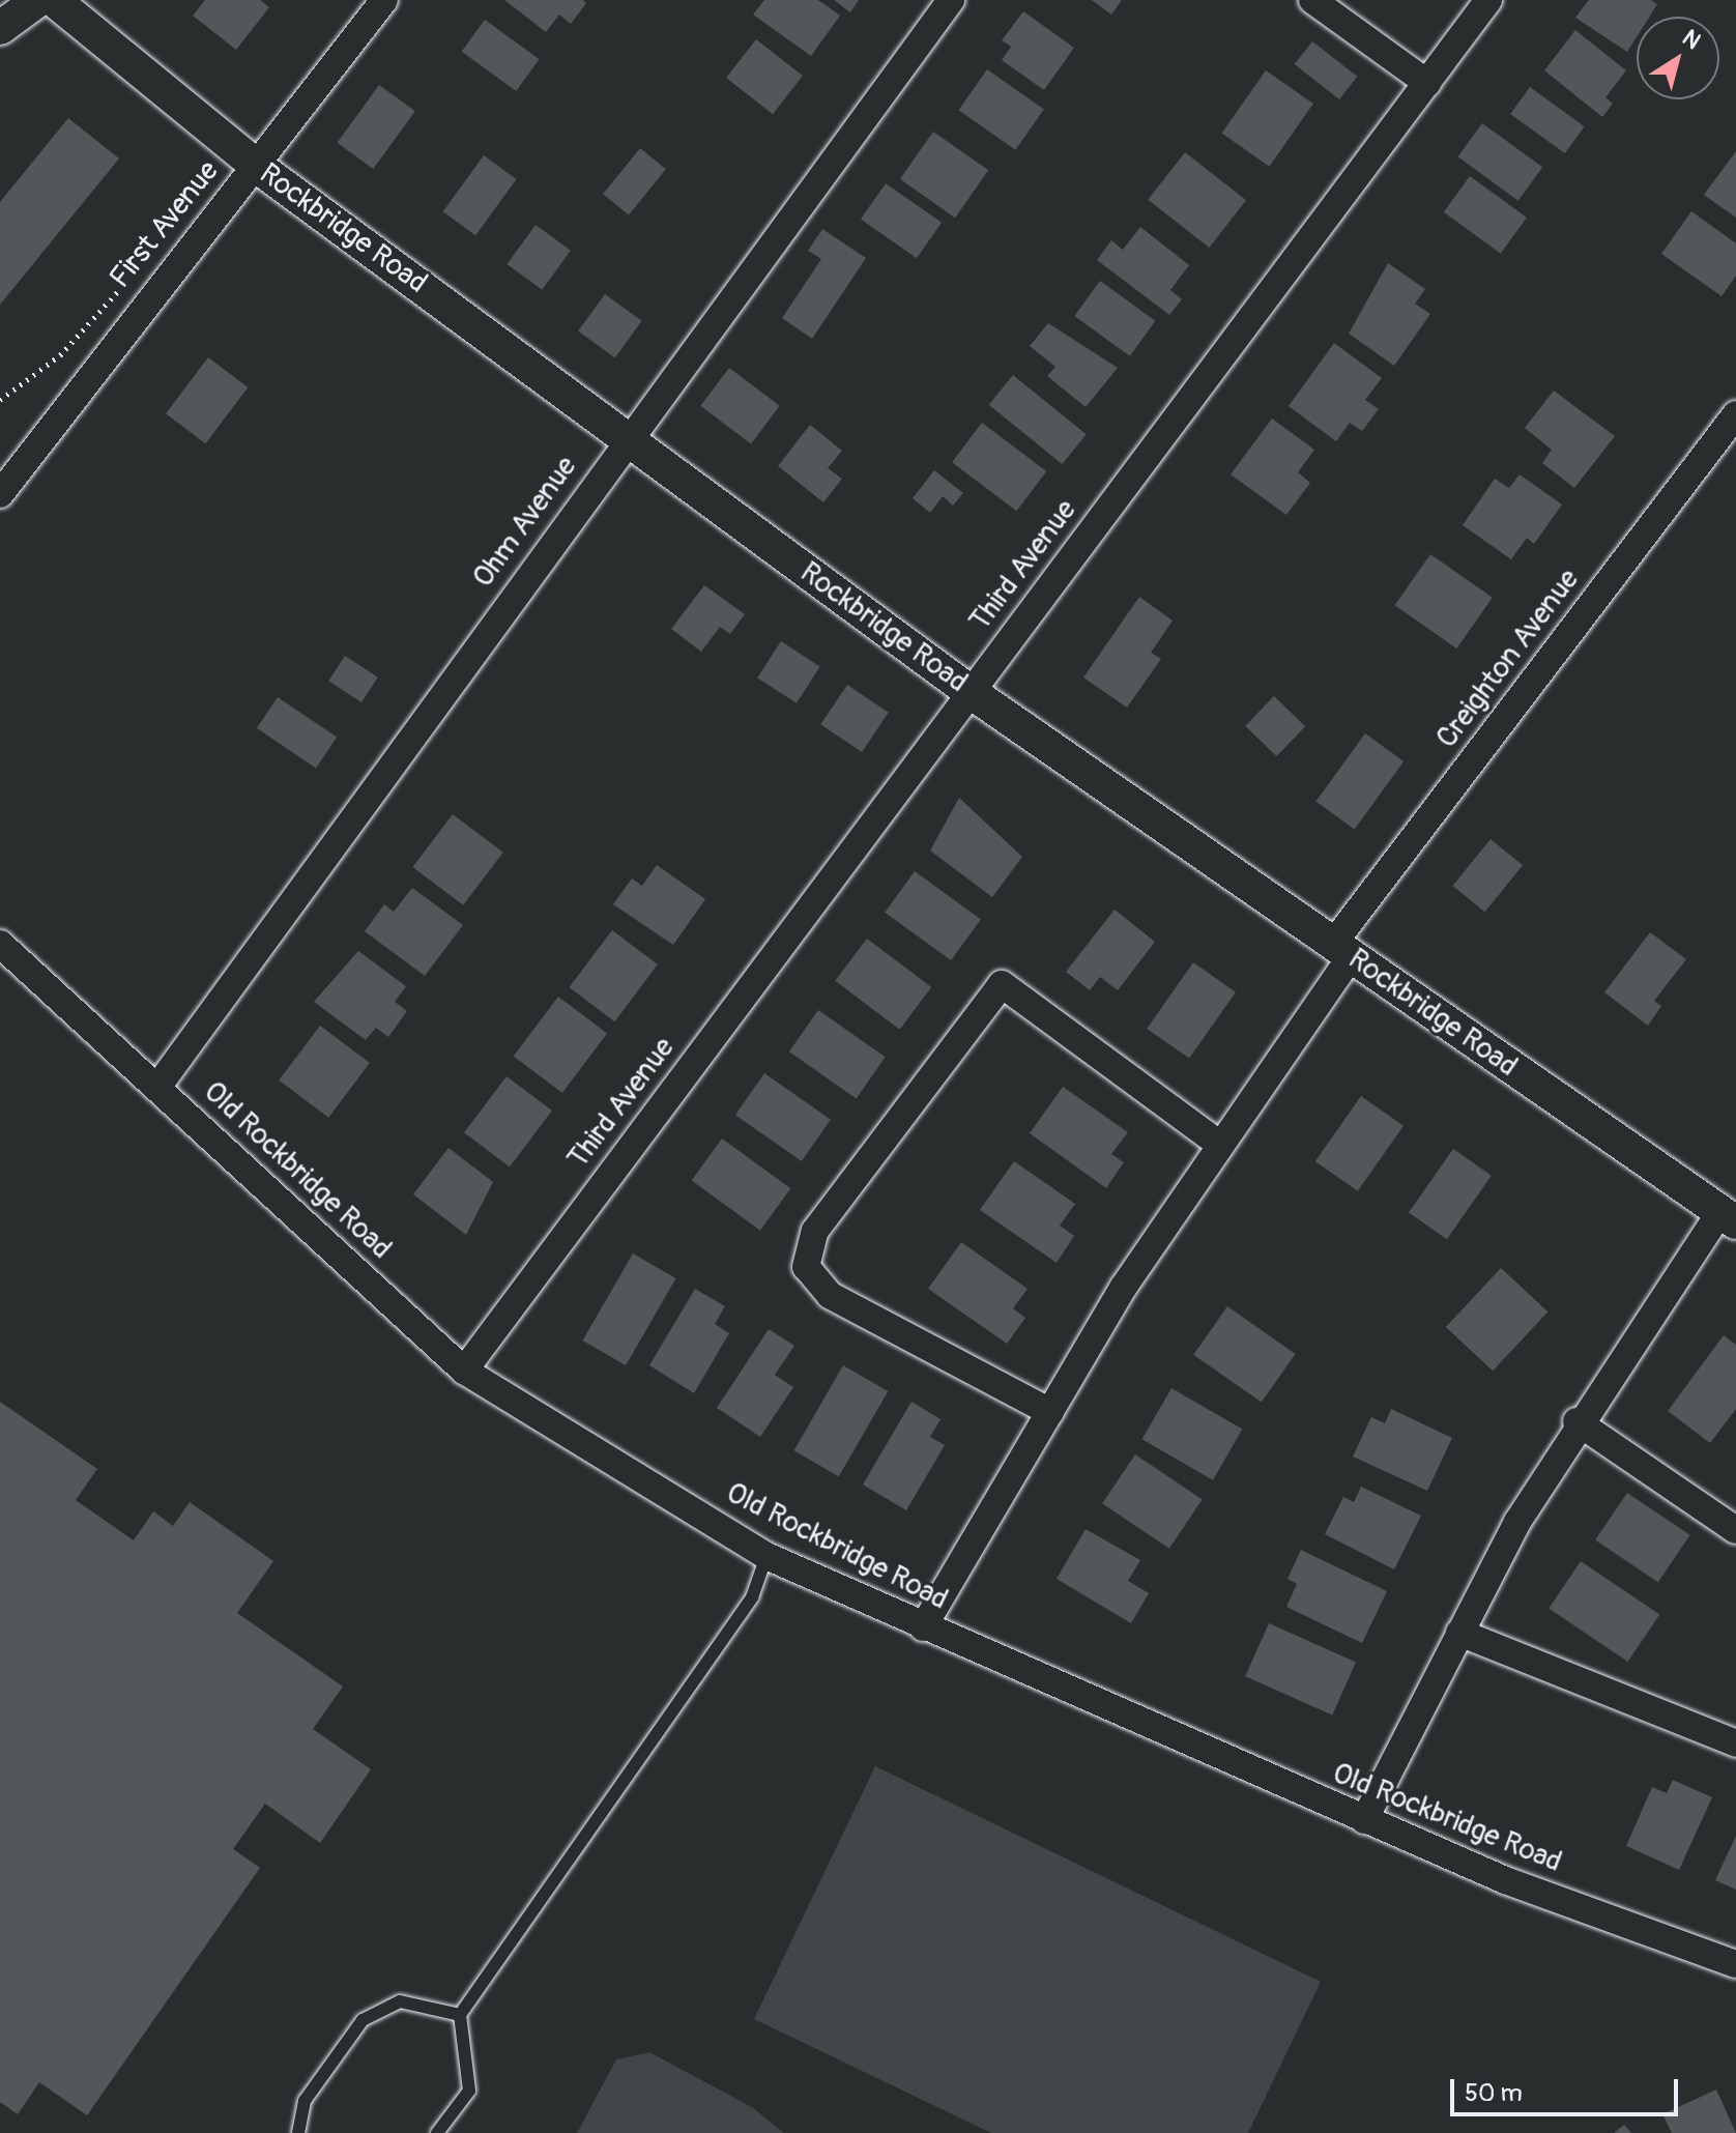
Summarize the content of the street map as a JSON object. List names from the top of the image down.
{
  "streets": {
    "street": [
      "First Avenue",
      "Rockbridge Road",
      "Ohm Avenue",
      "Third Avenue",
      "Creighton Avenue",
      "Old Rockbridge Road"
    ]
  },
  "crossings": [
    ["First Avenue", "Rockbridge Road"],
    ["Rockbridge Road", "Ohm Avenue"],
    ["Rockbridge Road", "Third Avenue"],
    ["Rockbridge Road", "Creighton Avenue"],
    ["Ohm Avenue", "Old Rockbridge Road"],
    ["Third Avenue", "Old Rockbridge Road"],
    ["Creighton Avenue", "Old Rockbridge Road"]
  ],
  "scale_bar": "50 m",
  "north": "top right"
}
